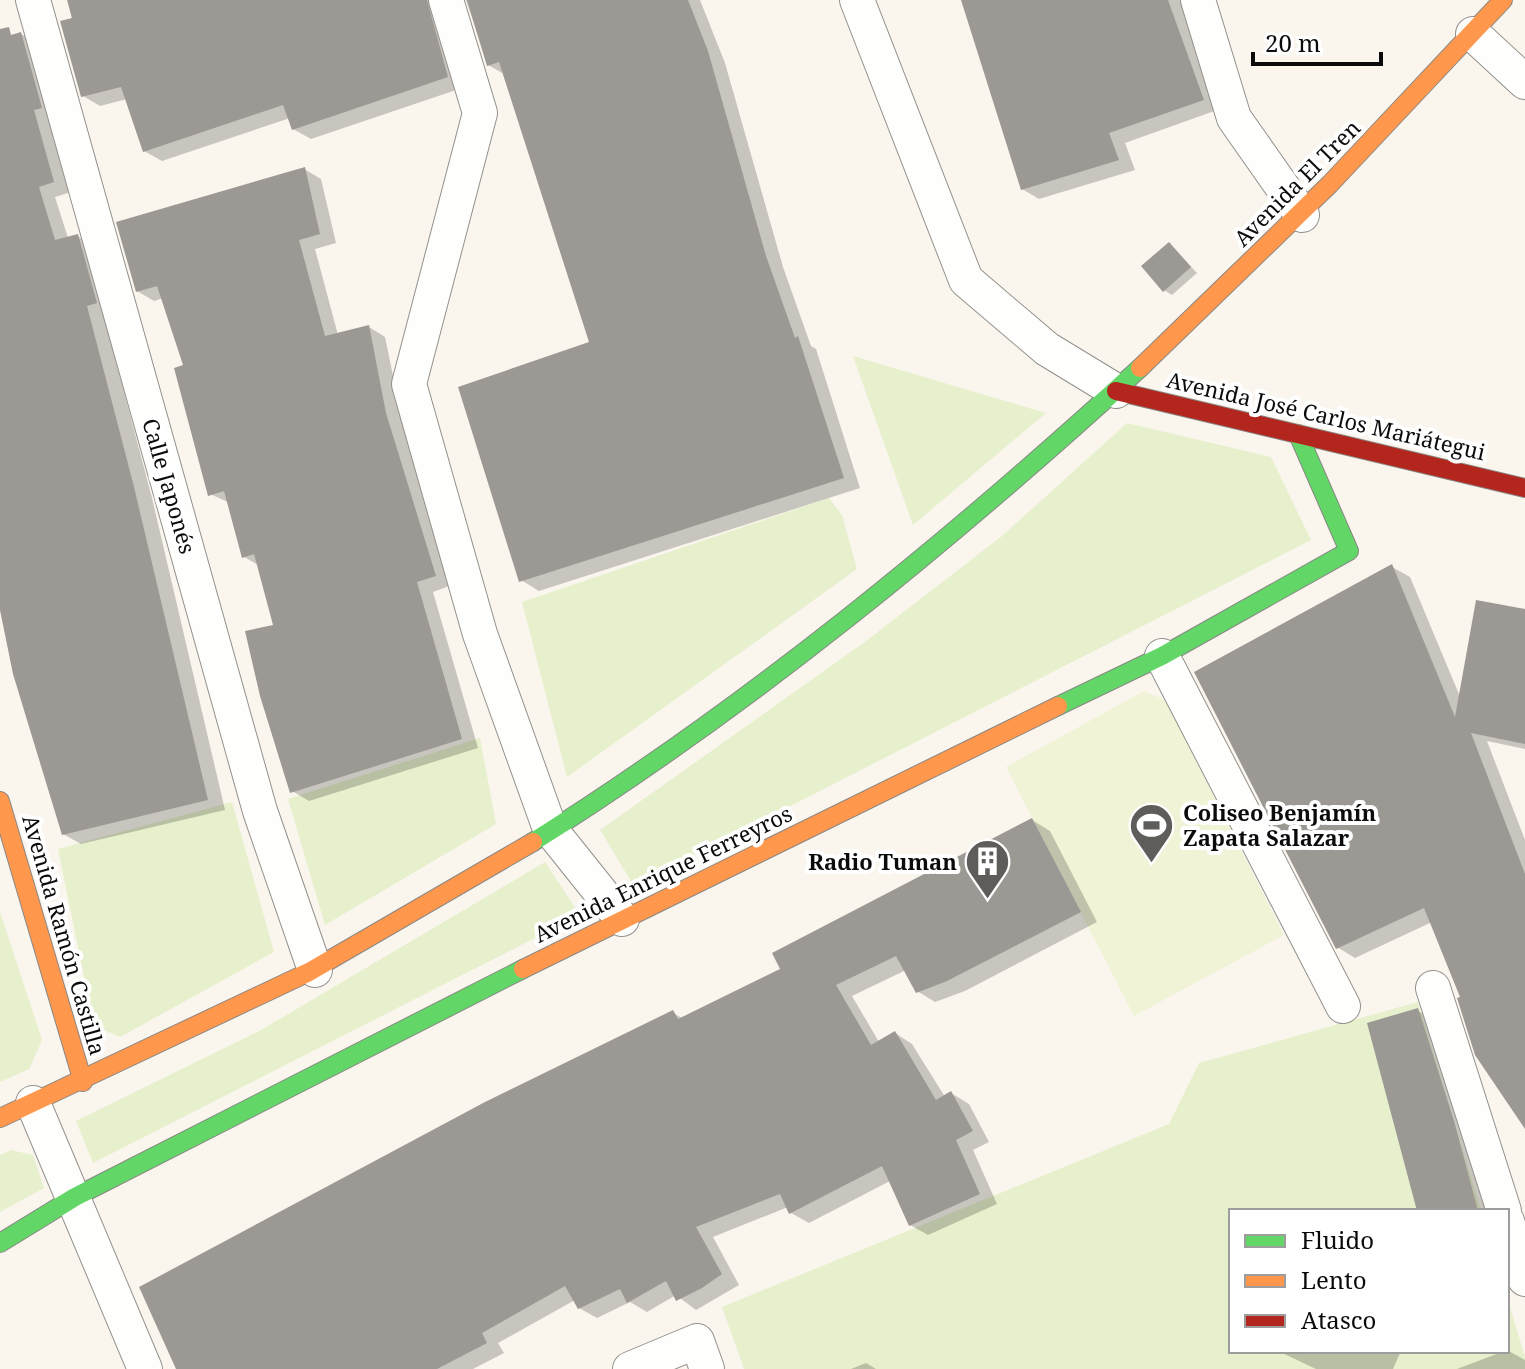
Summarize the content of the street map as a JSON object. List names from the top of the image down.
{
  "streets": {
    "main road": [
      "Avenida El Tren",
      "Avenida José Carlos Mariátegui",
      "Avenida Enrique Ferreyros",
      "Avenida Ramón Castilla"
    ],
    "street": ["Calle Japonés"]
  },
  "crossings": [
    ["Avenida El Tren", "Avenida José Carlos Mariátegui"],
    ["Avenida El Tren", "Calle Japonés"],
    ["Avenida El Tren", "Avenida Ramón Castilla"],
    ["Avenida José Carlos Mariátegui", "Avenida Enrique Ferreyros"]
  ],
  "places": {
    "sports": ["Coliseo Benjamín Zapata Salazar"],
    "building": ["Radio Tuman"]
  },
  "legend": ["Fluido", "Lento", "Atasco"],
  "scale_bar": "20 m"
}
